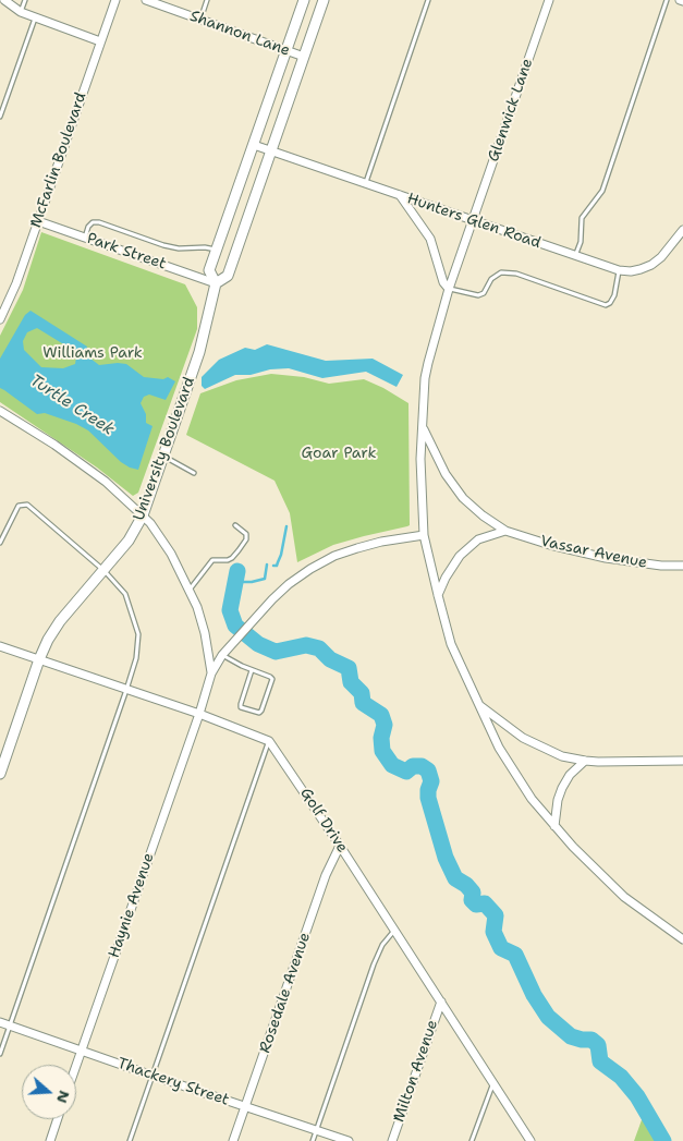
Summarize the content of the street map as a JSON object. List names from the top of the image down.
{
  "streets": {
    "street": [
      "Shannon Lane",
      "Glenwick Lane",
      "McFarlin Boulevard",
      "Hunters Glen Road",
      "Park Street",
      "University Boulevard",
      "Vassar Avenue",
      "Golf Drive",
      "Haynie Avenue",
      "Rosedale Avenue",
      "Milton Avenue",
      "Thackery Street"
    ]
  },
  "crossings": [
    ["Shannon Lane", "University Boulevard"],
    ["Glenwick Lane", "Hunters Glen Road"],
    ["Glenwick Lane", "Vassar Avenue"],
    ["McFarlin Boulevard", "Park Street"],
    ["Hunters Glen Road", "University Boulevard"],
    ["Park Street", "University Boulevard"],
    ["Golf Drive", "Rosedale Avenue"],
    ["Golf Drive", "Milton Avenue"],
    ["Haynie Avenue", "Thackery Street"],
    ["Rosedale Avenue", "Thackery Street"]
  ],
  "water": ["Turtle Creek"],
  "parks": ["Williams Park", "Goar Park"],
  "north": "right"
}
